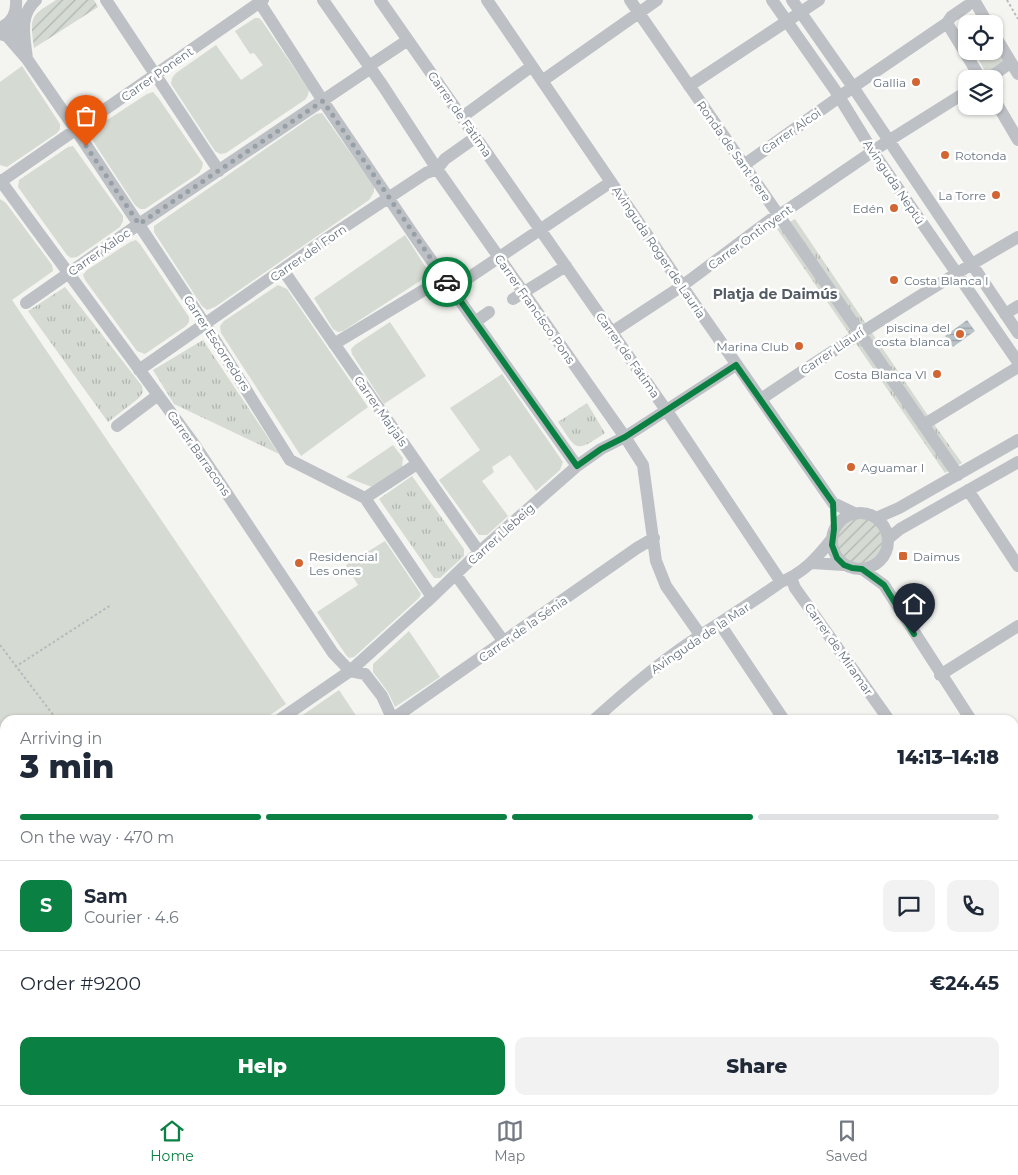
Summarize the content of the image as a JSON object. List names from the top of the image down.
{
  "streets": {
    "street": [
      "Carrer Ponent",
      "Carrer de Fàtima",
      "Carrer Alcoi",
      "Ronda de Sant Pere",
      "Avinguda Neptú",
      "Carrer Ontinyent",
      "Carrer Xaloc",
      "Avinguda Roger de Lauria",
      "Carrer del Forn",
      "Carrer Francisco Pons",
      "Carrer Escorredors",
      "Carrer Llaurí",
      "Carrer de Fátima",
      "Carrer Marjals",
      "Carrer Barracons",
      "Carrer Llebeig",
      "Carrer de la Sénia",
      "Avinguda de la Mar",
      "Carrer de Miramar"
    ]
  },
  "crossings": [
    ["Carrer Ponent", "Carrer Escorredors"],
    ["Carrer Ponent", "Carrer Barracons"],
    ["Carrer de Fàtima", "Carrer Xaloc"],
    ["Carrer de Fàtima", "Carrer del Forn"],
    ["Carrer de Fàtima", "Carrer de Fátima"],
    ["Carrer Alcoi", "Ronda de Sant Pere"],
    ["Carrer Alcoi", "Avinguda Neptú"],
    ["Ronda de Sant Pere", "Carrer Ontinyent"],
    ["Ronda de Sant Pere", "Carrer Llaurí"],
    ["Avinguda Neptú", "Carrer Ontinyent"],
    ["Avinguda Neptú", "Carrer Llaurí"],
    ["Carrer Ontinyent", "Avinguda Roger de Lauria"],
    ["Carrer Ontinyent", "Carrer de Fátima"],
    ["Carrer Xaloc", "Carrer Francisco Pons"],
    ["Carrer Xaloc", "Carrer Escorredors"],
    ["Carrer Xaloc", "Carrer Barracons"],
    ["Avinguda Roger de Lauria", "Carrer Llaurí"],
    ["Avinguda Roger de Lauria", "Carrer Llebeig"],
    ["Carrer del Forn", "Carrer Francisco Pons"],
    ["Carrer del Forn", "Carrer Escorredors"],
    ["Carrer del Forn", "Carrer Marjals"],
    ["Carrer del Forn", "Carrer Barracons"],
    ["Carrer Francisco Pons", "Carrer Llebeig"],
    ["Carrer Francisco Pons", "Carrer de la Sénia"],
    ["Carrer Francisco Pons", "Avinguda de la Mar"],
    ["Carrer Escorredors", "Carrer Llebeig"],
    ["Carrer de Fátima", "Carrer Llebeig"],
    ["Carrer de Fátima", "Avinguda de la Mar"],
    ["Carrer de Fátima", "Carrer de Miramar"],
    ["Carrer Marjals", "Carrer Llebeig"],
    ["Carrer Barracons", "Carrer Llebeig"],
    ["Avinguda de la Mar", "Carrer de Miramar"]
  ],
  "districts": ["Platja de Daimús"],
  "places": {
    "other": [
      "Gallia",
      "Rotonda",
      "La Torre",
      "Edén",
      "Costa Blanca I",
      "piscina del costa blanca",
      "Marina Club",
      "Costa Blanca VI",
      "Aguamar I",
      "Residencial Les ones"
    ],
    "transit": ["Daimus"]
  },
  "page": {
    "heading": ["3 min", "Arriving in", "14:13–14:18"],
    "panel": [
      "Sam",
      "Courier · 4.6",
      "Order #9200",
      "€24.45"
    ],
    "bar": "On the way · 470 m",
    "round": "S",
    "buttons": ["Help", "Share"],
    "tabs": ["Home", "Map", "Saved"]
  }
}
